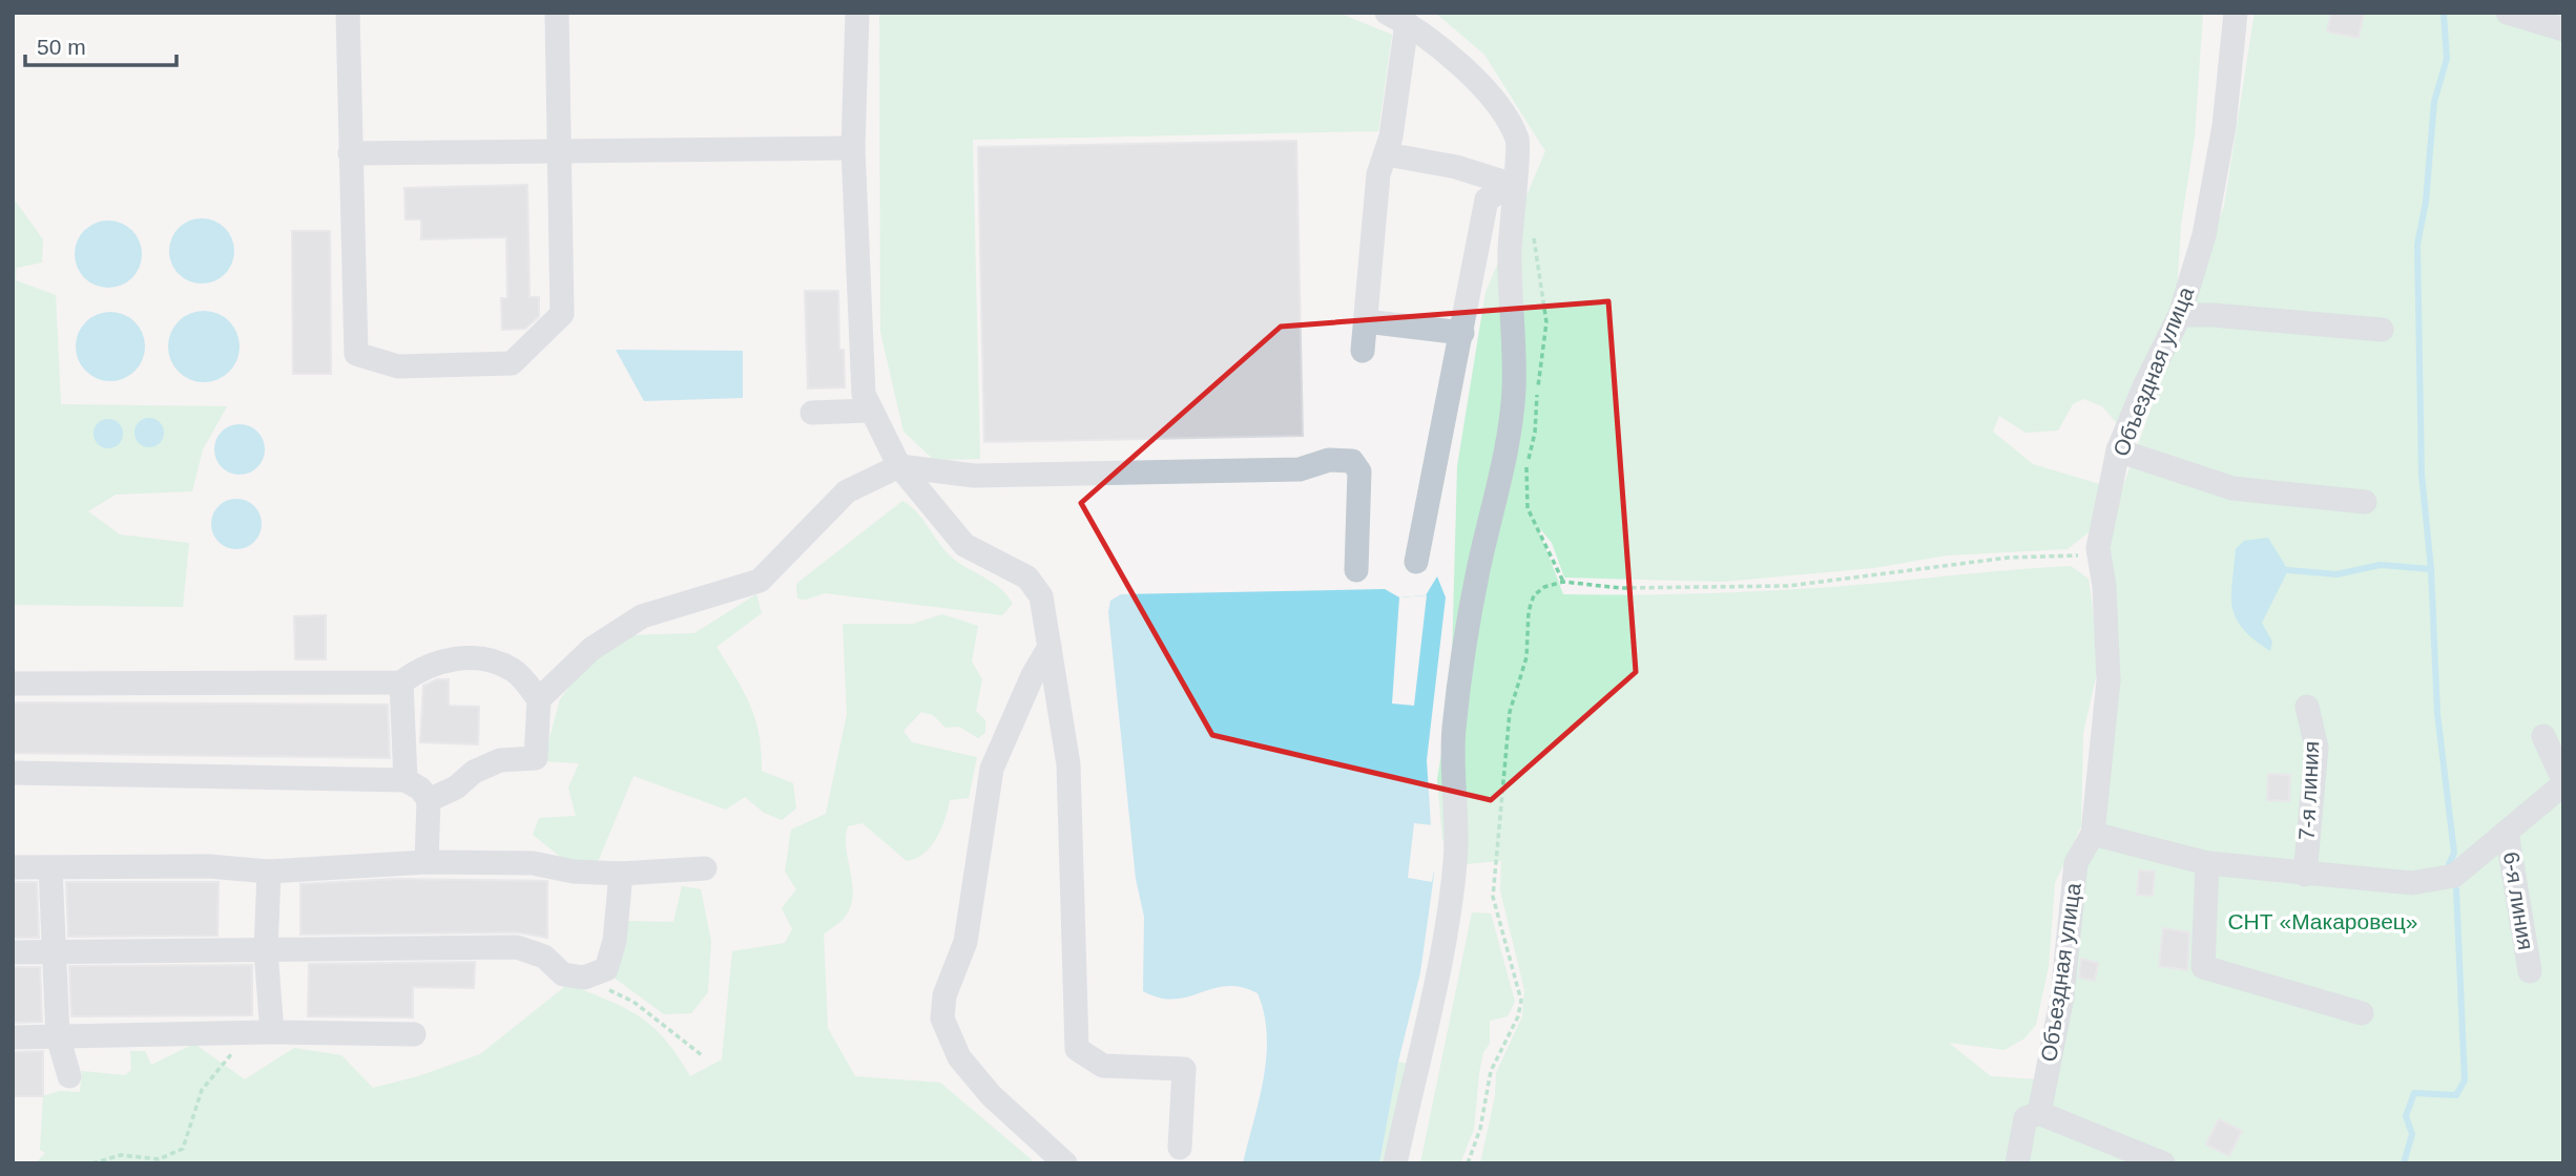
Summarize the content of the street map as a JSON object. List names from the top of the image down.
{
  "streets": {
    "street": ["Объездная улица", "7-я линия", "6-я линия"]
  },
  "parks": ["СНТ «Макаровец»"],
  "scale_bar": "50 m"
}
